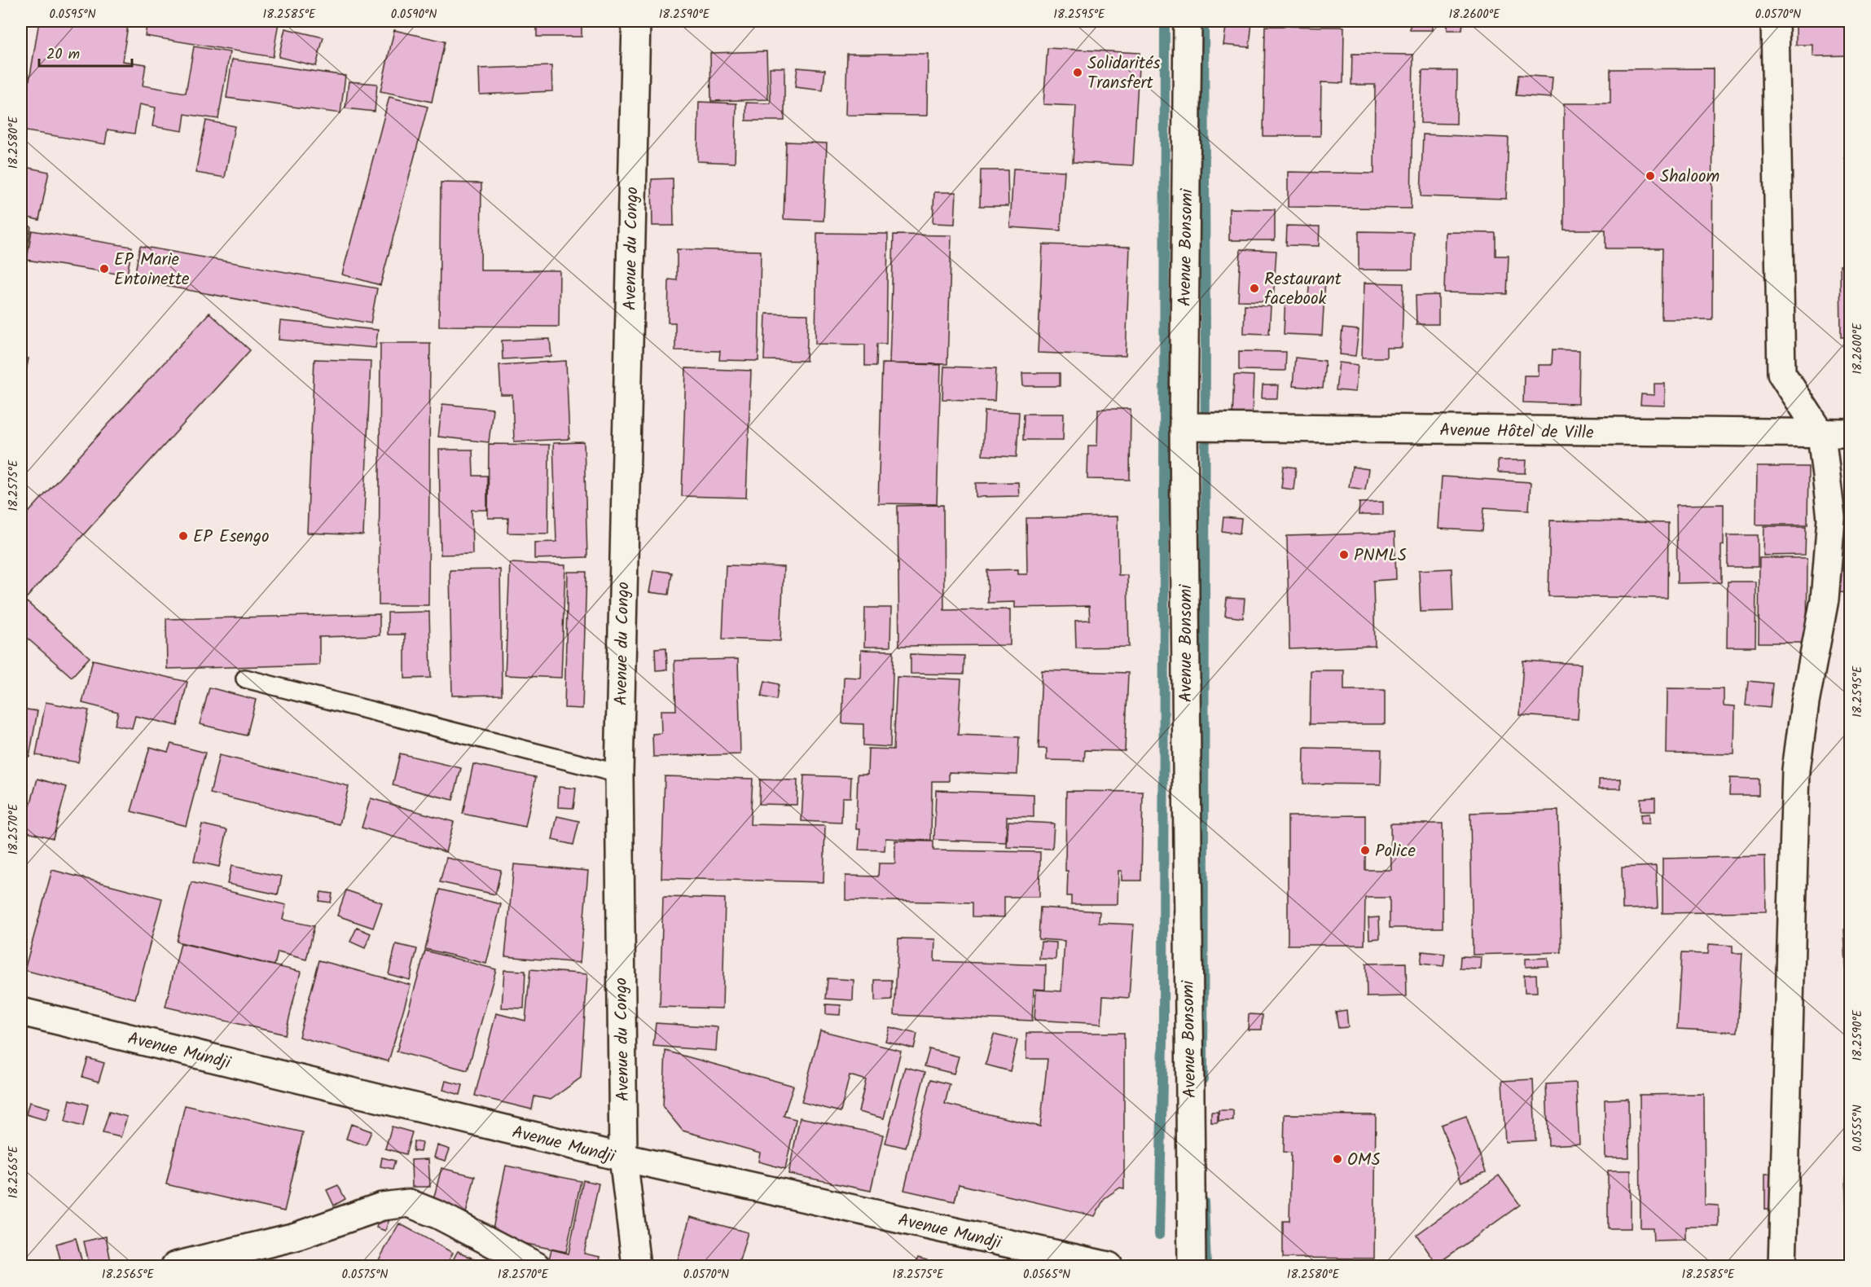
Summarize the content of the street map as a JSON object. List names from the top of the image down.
{
  "streets": {
    "street": [
      "Avenue Bonsomi",
      "Avenue du Congo",
      "Avenue Hôtel de Ville",
      "Avenue Mundji"
    ]
  },
  "crossings": [
    ["Avenue Bonsomi", "Avenue Hôtel de Ville"],
    ["Avenue du Congo", "Avenue Mundji"]
  ],
  "places": [
    "Solidarités Transfert",
    "Shaloom",
    "EP Marie Entoinette",
    "Restaurant facebook",
    "EP Esengo",
    "PNMLS",
    "Police",
    "OMS"
  ],
  "scale_bar": "20 m",
  "coordinates": [
    "0.0595°N",
    "18.2585°E",
    "0.0590°N",
    "18.2590°E",
    "18.2595°E",
    "18.2600°E",
    "0.0570°N",
    "18.2580°E",
    "18.2575°E",
    "18.2570°E",
    "0.0555°N",
    "18.2565°E",
    "0.0575°N",
    "0.0565°N"
  ]
}
